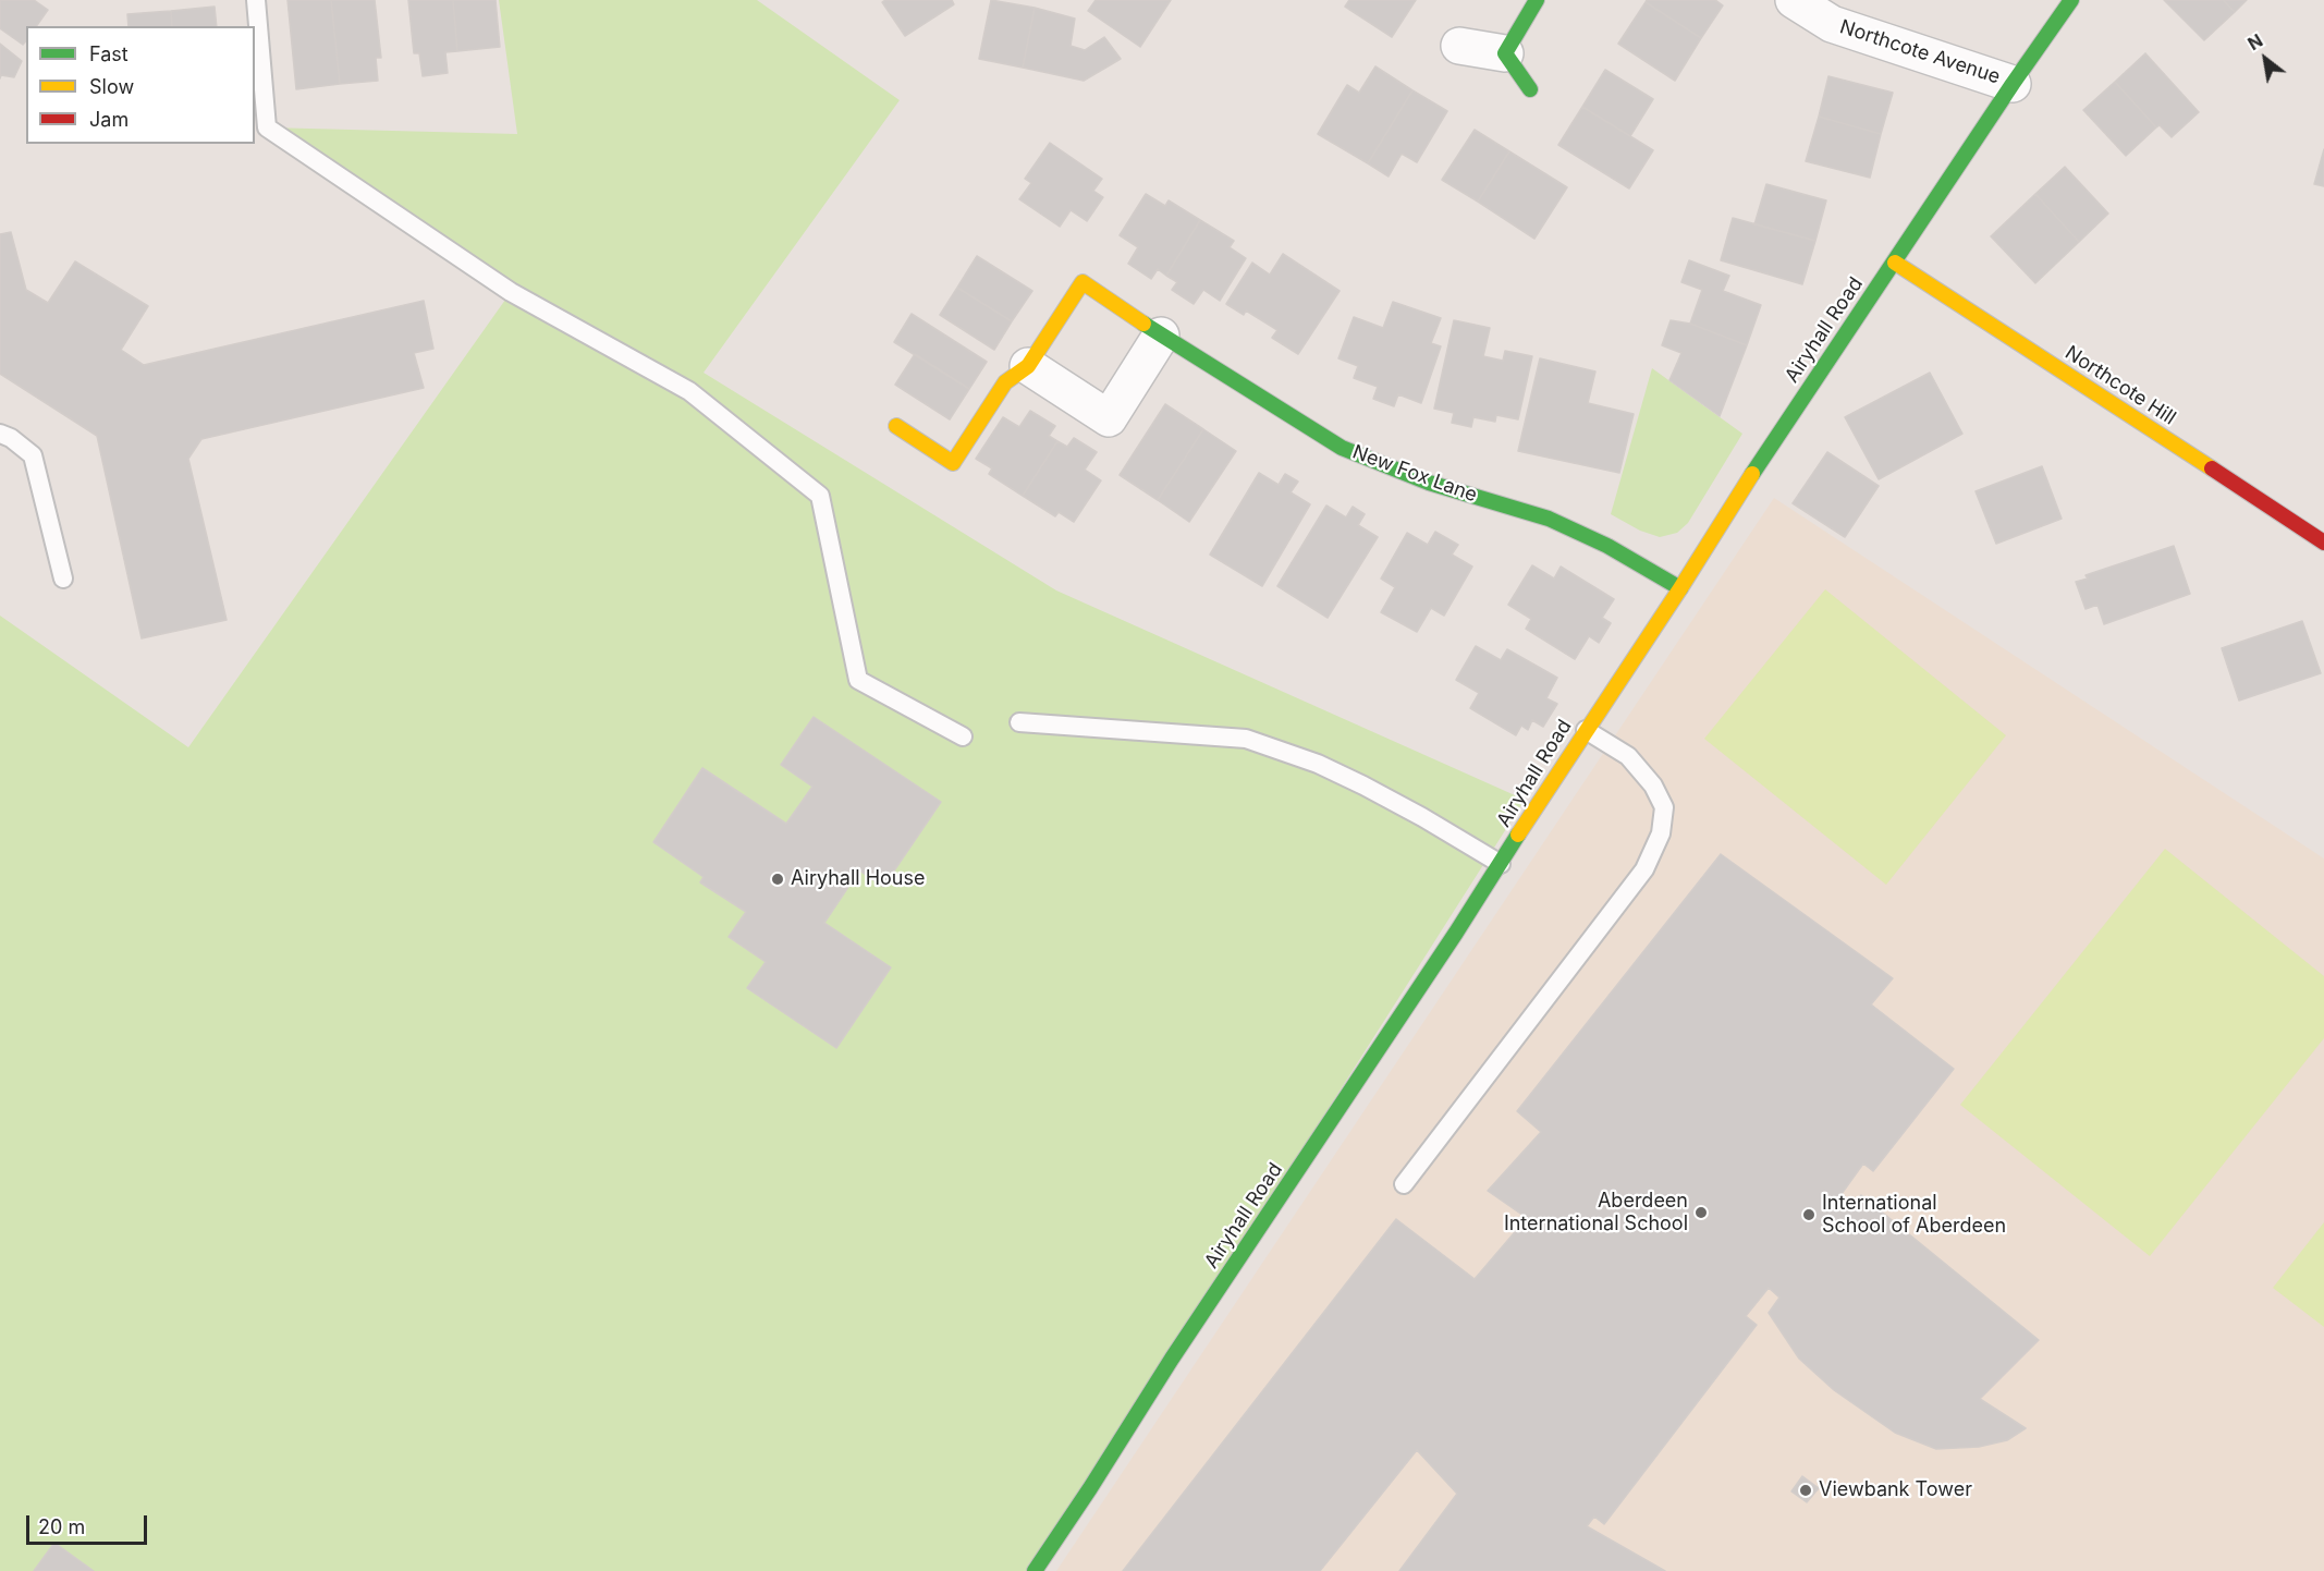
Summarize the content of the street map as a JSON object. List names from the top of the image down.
{
  "streets": {
    "street": [
      "Northcote Avenue",
      "Airyhall Road",
      "Northcote Hill",
      "New Fox Lane"
    ]
  },
  "crossings": [
    ["Northcote Avenue", "Airyhall Road"],
    ["Airyhall Road", "Northcote Hill"],
    ["Airyhall Road", "New Fox Lane"]
  ],
  "places": [
    "Airyhall House",
    "Aberdeen International School",
    "International School of Aberdeen",
    "Viewbank Tower"
  ],
  "legend": ["Fast", "Slow", "Jam"],
  "scale_bar": "20 m",
  "north": "top left"
}
